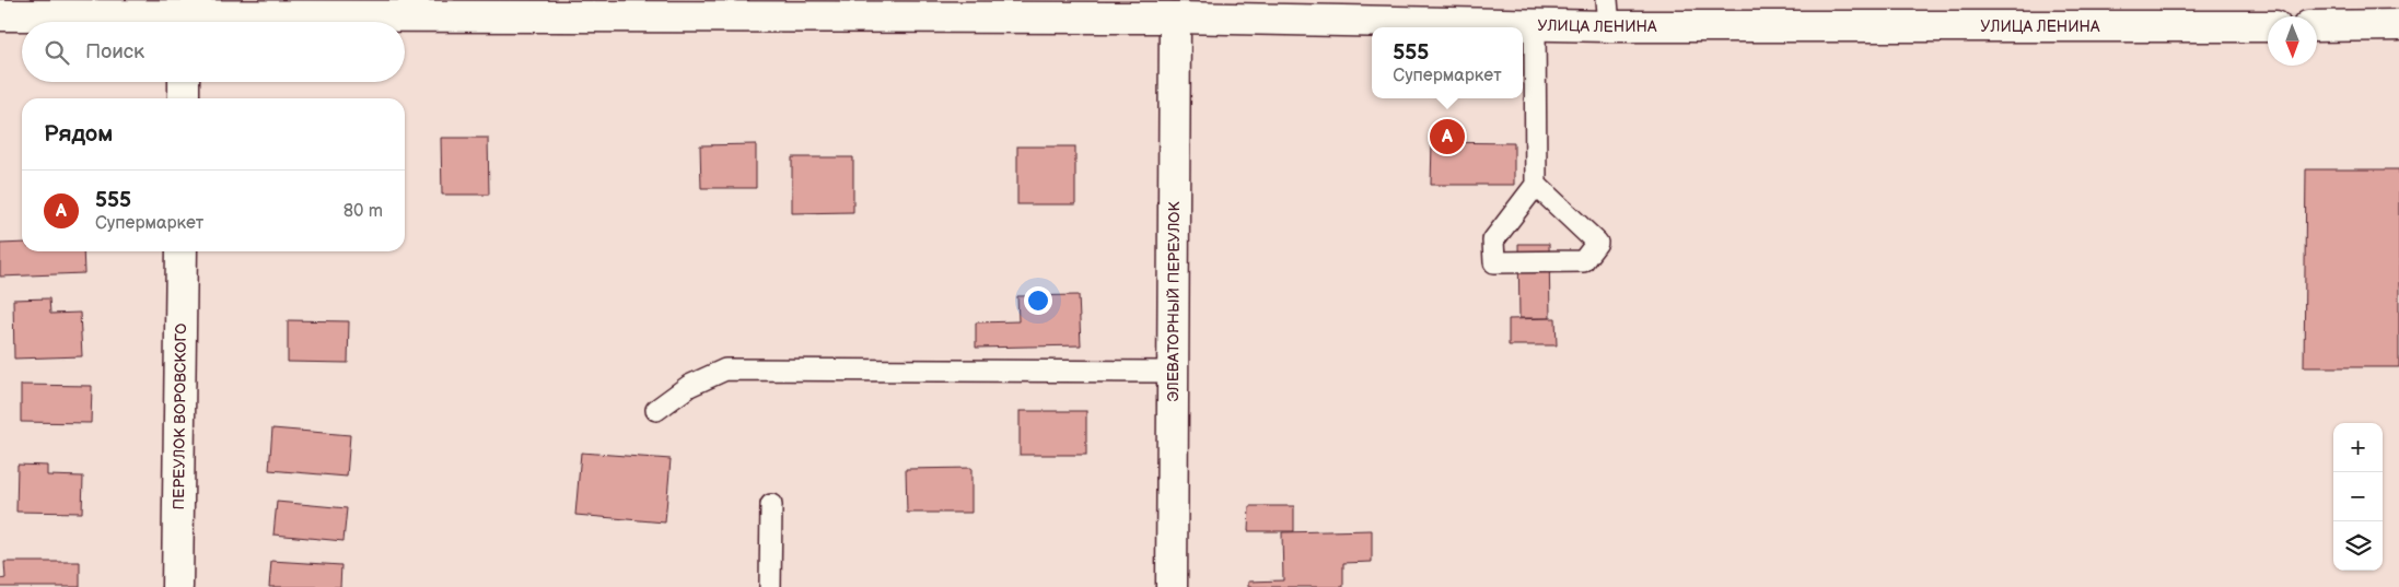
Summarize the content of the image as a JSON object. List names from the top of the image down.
{
  "streets": {
    "main road": ["УЛИЦА ЛЕНИНА", "ЭЛЕВАТОРНЫЙ ПЕРЕУЛОК", "ПЕРЕУЛОК ВОРОВСКОГО"]
  },
  "crossings": [
    ["УЛИЦА ЛЕНИНА", "ЭЛЕВАТОРНЫЙ ПЕРЕУЛОК"]
  ],
  "north": "bottom",
  "page": {
    "search": "Поиск",
    "popup": ["555", "Супермаркет"],
    "heading": "Рядом",
    "pins": "A",
    "list": [
      {
        "mark": "A",
        "name": "555",
        "note": "Супермаркет",
        "value": "80 m"
      }
    ],
    "map_buttons": ["+", "−"]
  }
}
